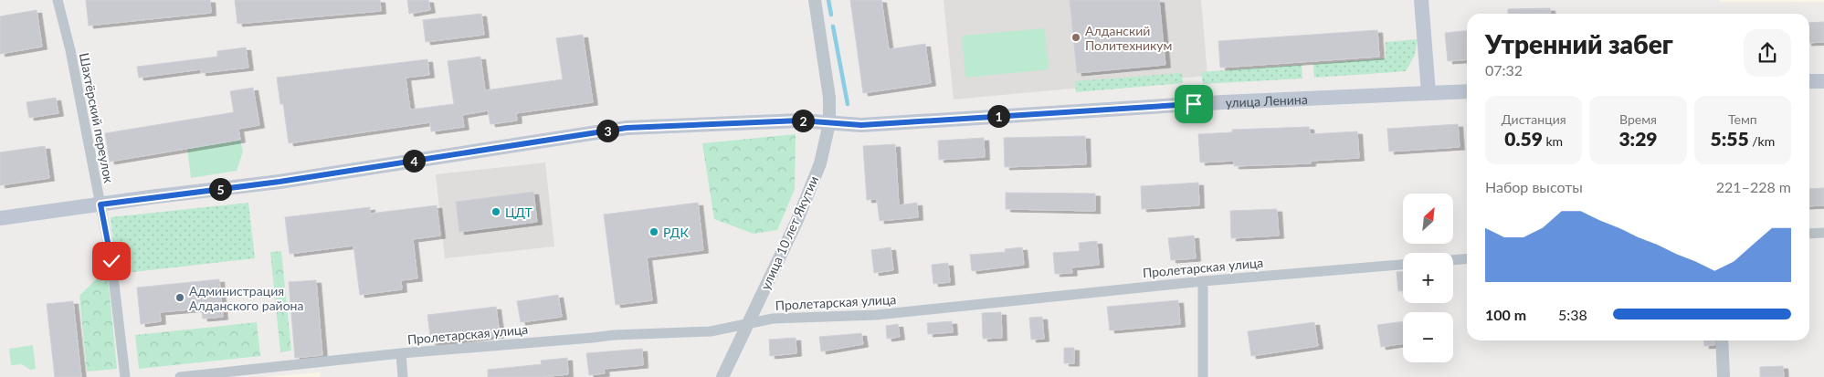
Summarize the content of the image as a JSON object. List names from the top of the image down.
{
  "streets": {
    "main road": ["улица Ленина"],
    "street": ["Шахтёрский переулок", "улица 10 лет Якутии", "Пролетарская улица"]
  },
  "crossings": [
    ["улица Ленина", "Шахтёрский переулок"],
    ["улица Ленина", "улица 10 лет Якутии"],
    ["улица 10 лет Якутии", "Пролетарская улица"]
  ],
  "places": [
    "Алданский Политехникум",
    "ЦДТ",
    "РДК",
    "Администрация Алданского района"
  ],
  "north": "top right",
  "page": {
    "heading": ["Утренний забег", "07:32"],
    "stats": [
      ["Дистанция", "0.59 km"],
      ["Время", "3:29"],
      ["Темп", "5:55 /km"]
    ],
    "pins": [
      "1",
      "2",
      "3",
      "4",
      "5"
    ],
    "chart": ["Набор высоты", "221–228 m"],
    "map_buttons": ["+", "−"],
    "list": [
      {
        "name": "100 m",
        "note": "5:38"
      }
    ]
  }
}
